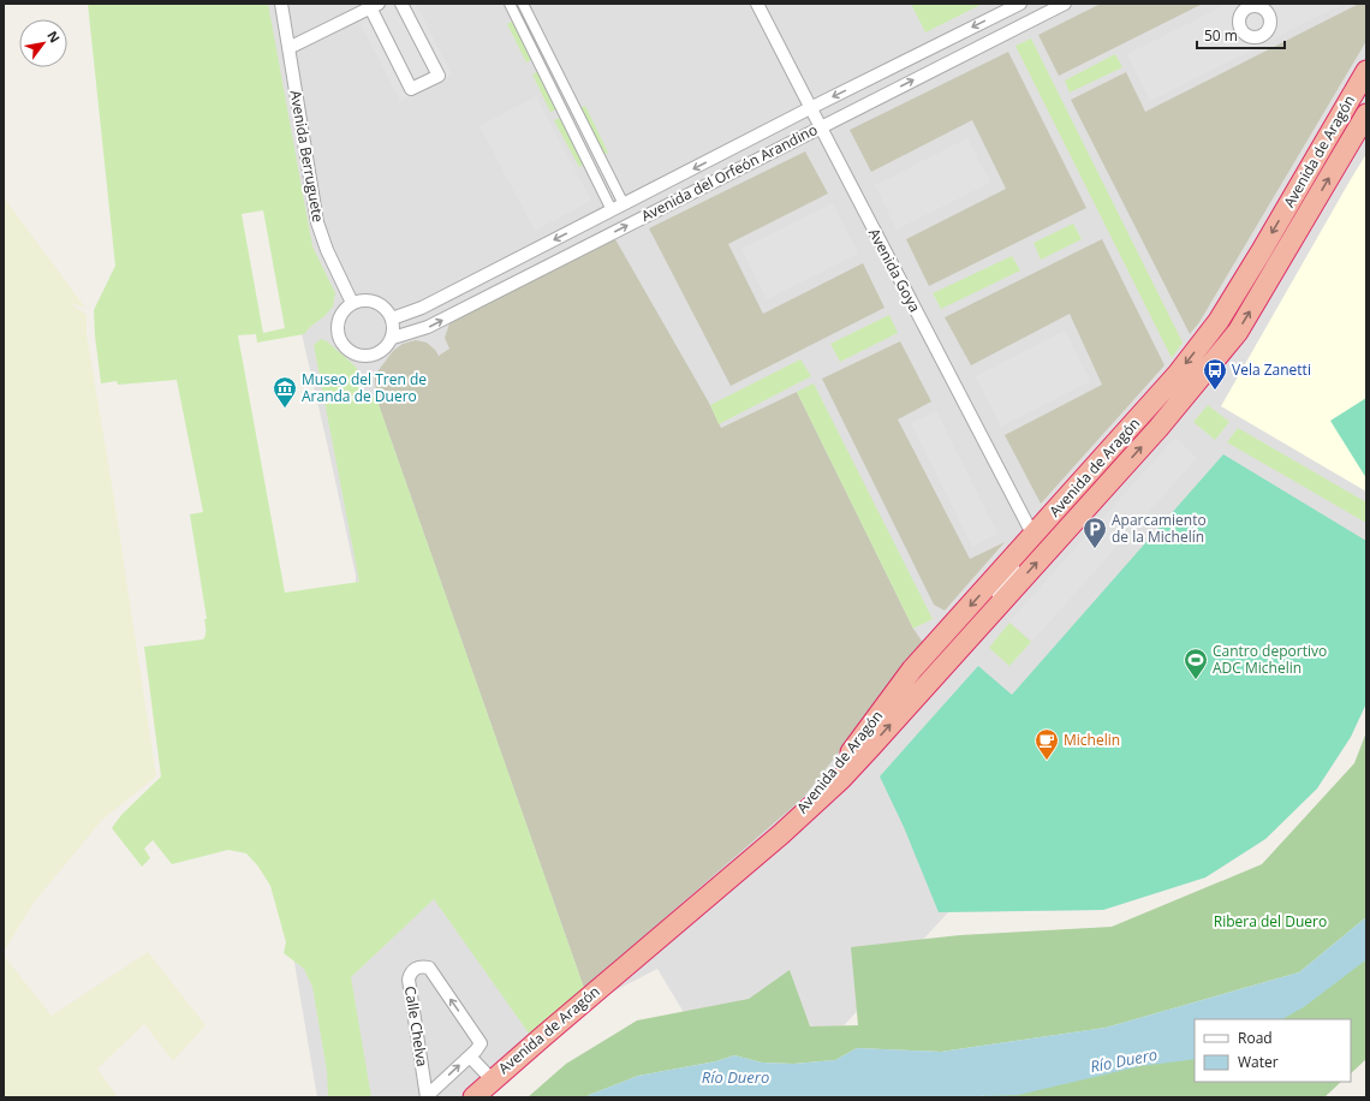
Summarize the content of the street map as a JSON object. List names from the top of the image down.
{
  "streets": {
    "highway": ["Avenida de Aragón"],
    "street": [
      "Avenida Berruguete",
      "Avenida del Orfeón Arandino",
      "Avenida Goya",
      "Calle Chelva"
    ]
  },
  "crossings": [
    ["Avenida de Aragón", "Avenida Goya"],
    ["Avenida Berruguete", "Avenida del Orfeón Arandino"],
    ["Avenida del Orfeón Arandino", "Avenida Goya"]
  ],
  "water": ["Río Duero"],
  "parks": ["Ribera del Duero"],
  "places": {
    "bus stop": ["Vela Zanetti"],
    "museum": ["Museo del Tren de Aranda de Duero"],
    "parking": ["Aparcamiento de la Michelín"],
    "sports": ["Cantro deportivo ADC Michelin"],
    "cafe": ["Michelin"]
  },
  "legend": ["Road", "Water"],
  "scale_bar": "50 m",
  "north": "top right"
}
